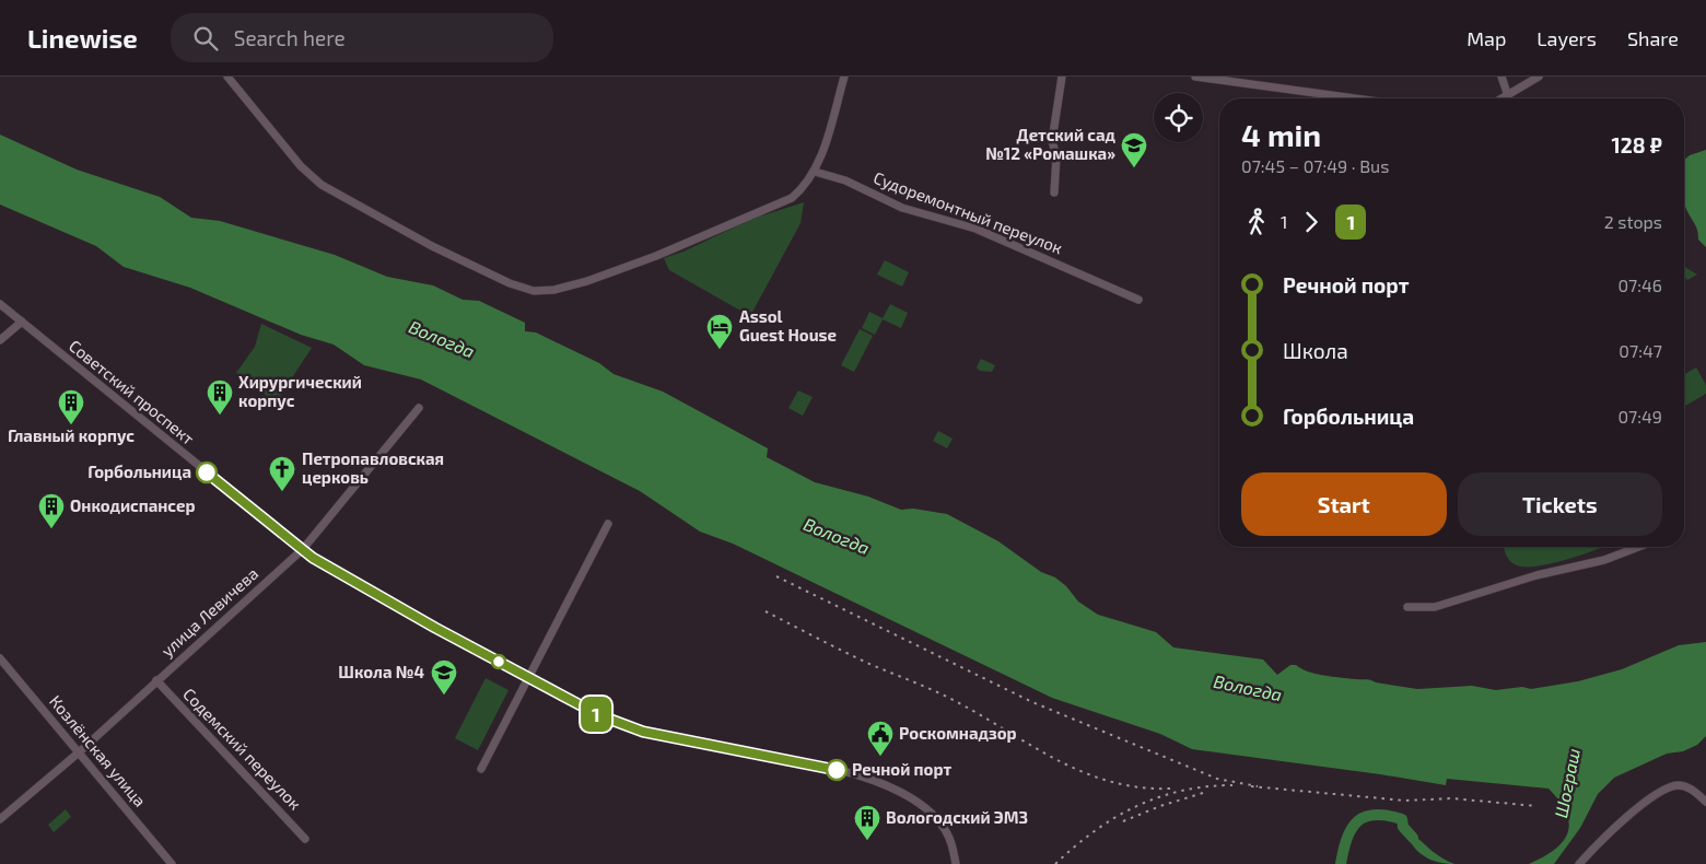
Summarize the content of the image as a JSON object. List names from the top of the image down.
{
  "streets": {
    "street": [
      "Судоремонтный переулок",
      "Советский проспект",
      "улица Левичева",
      "Содемский переулок",
      "Козлёнская улица"
    ]
  },
  "crossings": [
    ["Советский проспект", "улица Левичева"],
    ["улица Левичева", "Содемский переулок"],
    ["улица Левичева", "Козлёнская улица"]
  ],
  "water": ["Вологда", "Шограш"],
  "places": {
    "school or university": ["Детский сад №12 «Ромашка»", "Школа №4"],
    "hotel": ["Assol Guest House"],
    "building": [
      "Хирургический корпус",
      "Главный корпус",
      "Онкодиспансер",
      "Вологодский ЭМЗ"
    ],
    "other": ["Горбольница", "Речной порт"],
    "church": ["Петропавловская церковь"],
    "public building": ["Роскомнадзор"]
  },
  "lines": ["bus line 1"],
  "page": {
    "header": "Linewise",
    "search": "Search here",
    "nav": ["Map", "Layers", "Share"],
    "on_map": "1",
    "heading": ["4 min", "07:45 – 07:49 · Bus", "128 ₽"],
    "legs": ["1", "1", "2 stops"],
    "list": [
      {
        "name": "Речной порт",
        "value": "07:46"
      },
      {
        "name": "Школа",
        "value": "07:47"
      },
      {
        "name": "Горбольница",
        "value": "07:49"
      }
    ],
    "buttons": ["Start", "Tickets"]
  }
}
